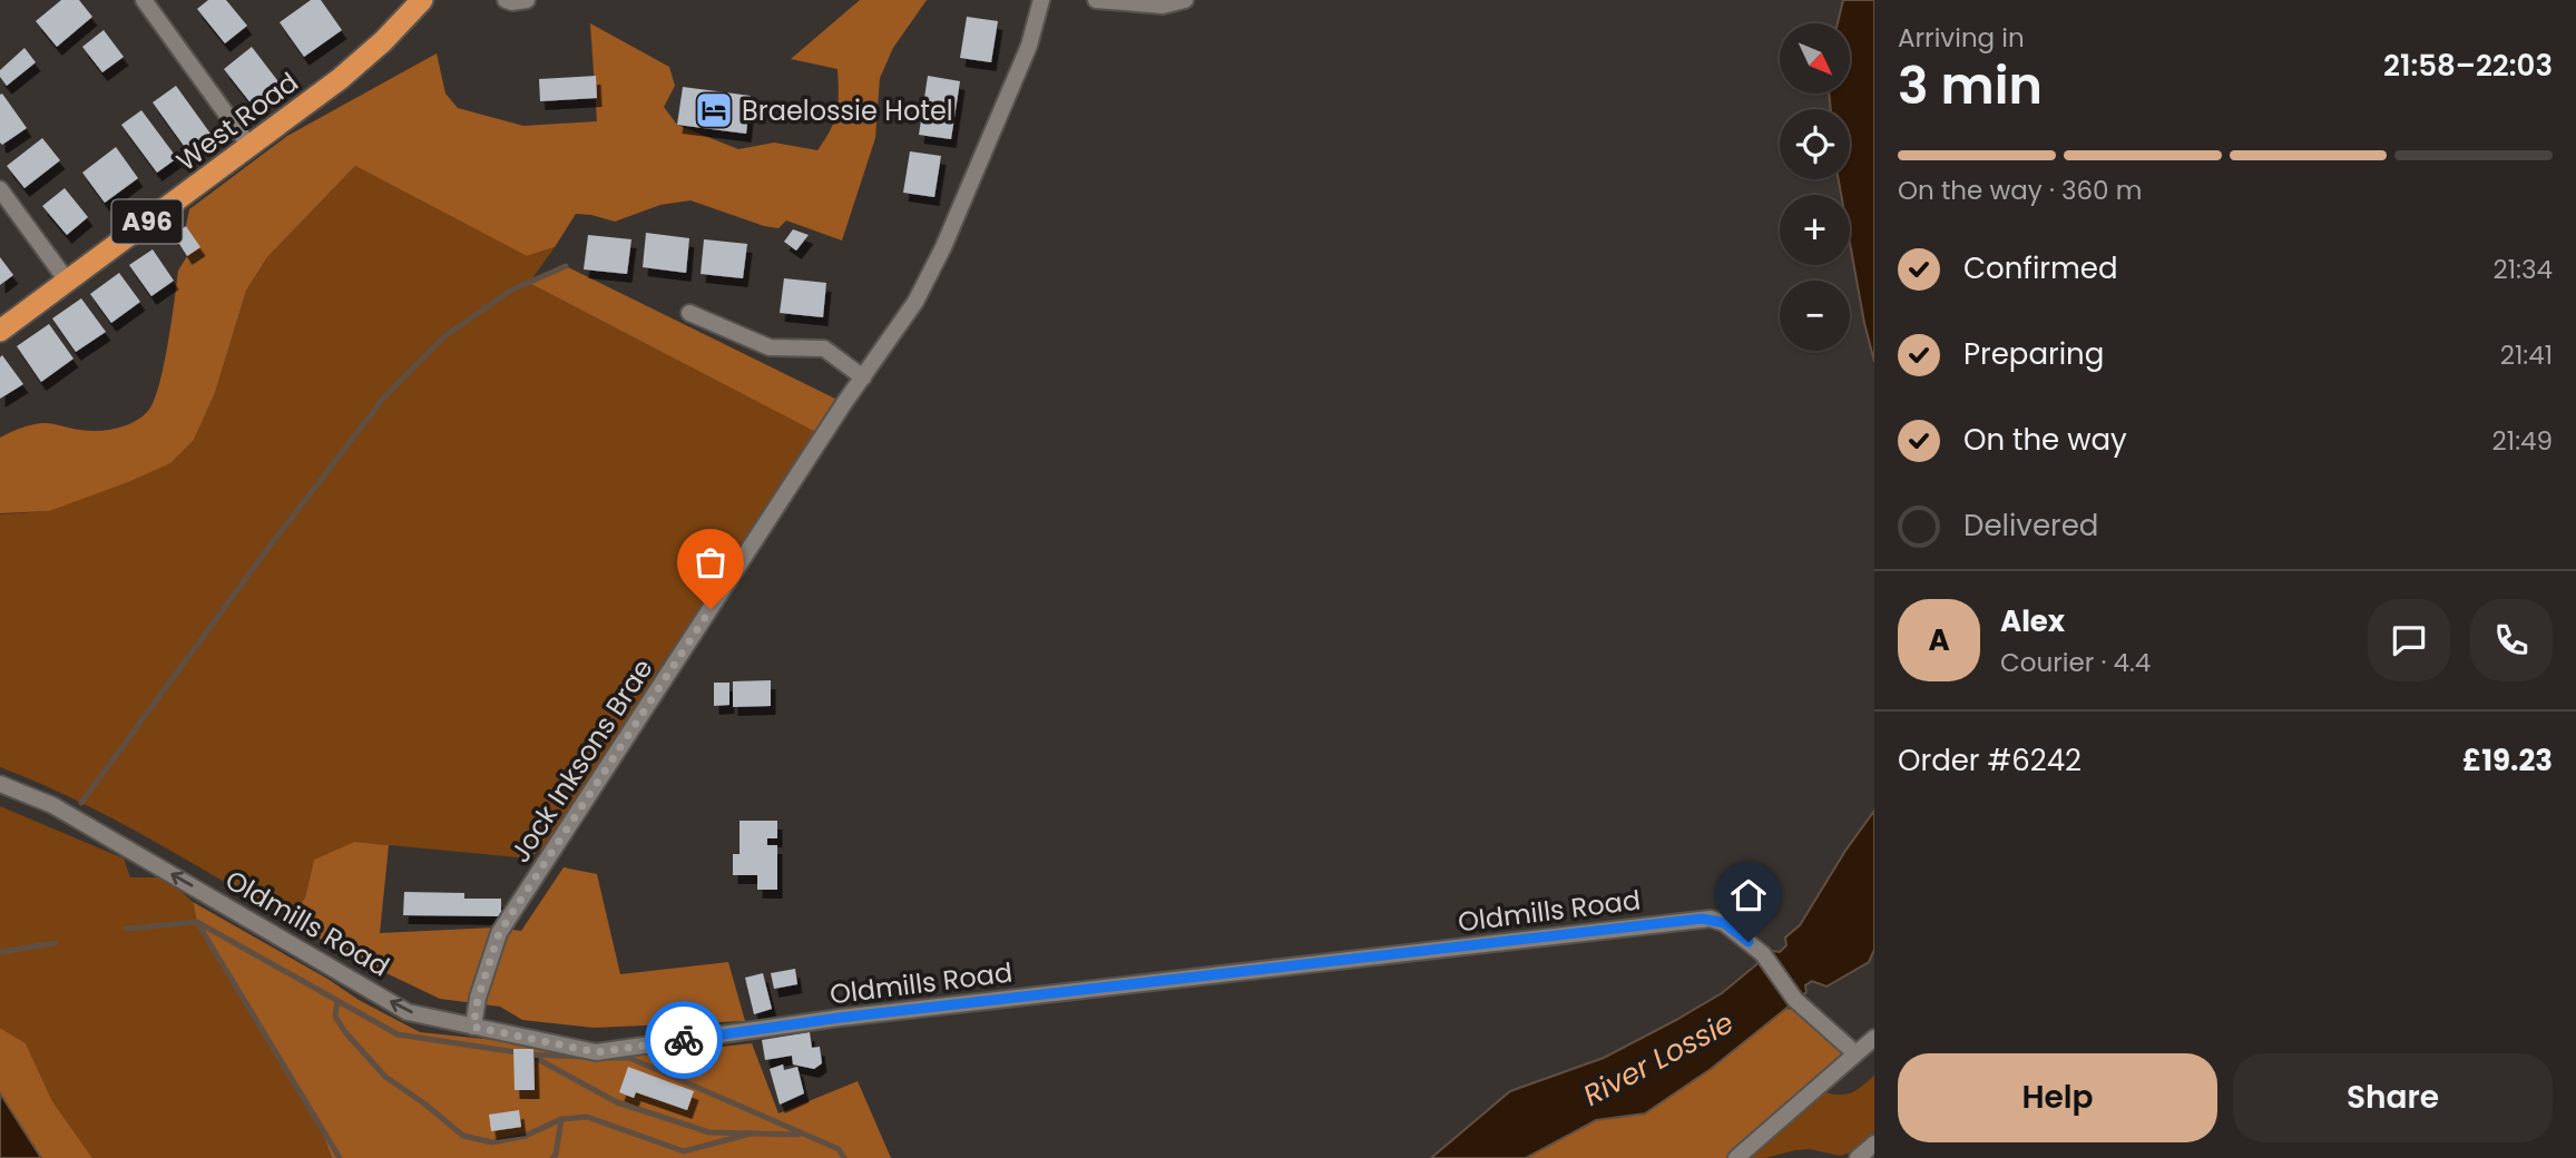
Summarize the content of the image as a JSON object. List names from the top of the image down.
{
  "streets": {
    "highway": ["West Road", "A96"],
    "street": ["Jock Inksons Brae", "Oldmills Road"]
  },
  "crossings": [
    ["Jock Inksons Brae", "Oldmills Road"]
  ],
  "water": ["River Lossie"],
  "places": {
    "hotel": ["Braelossie Hotel"]
  },
  "north": "bottom right",
  "page": {
    "heading": ["3 min", "Arriving in", "21:58–22:03"],
    "panel": [
      "Alex",
      "Courier · 4.4",
      "Order #6242",
      "£19.23"
    ],
    "map_buttons": ["+", "−"],
    "bar": "On the way · 360 m",
    "list": [
      ["Confirmed", "21:34"],
      ["Preparing", "21:41"],
      ["On the way", "21:49"],
      "Delivered"
    ],
    "round": "A",
    "buttons": ["Help", "Share"]
  }
}
